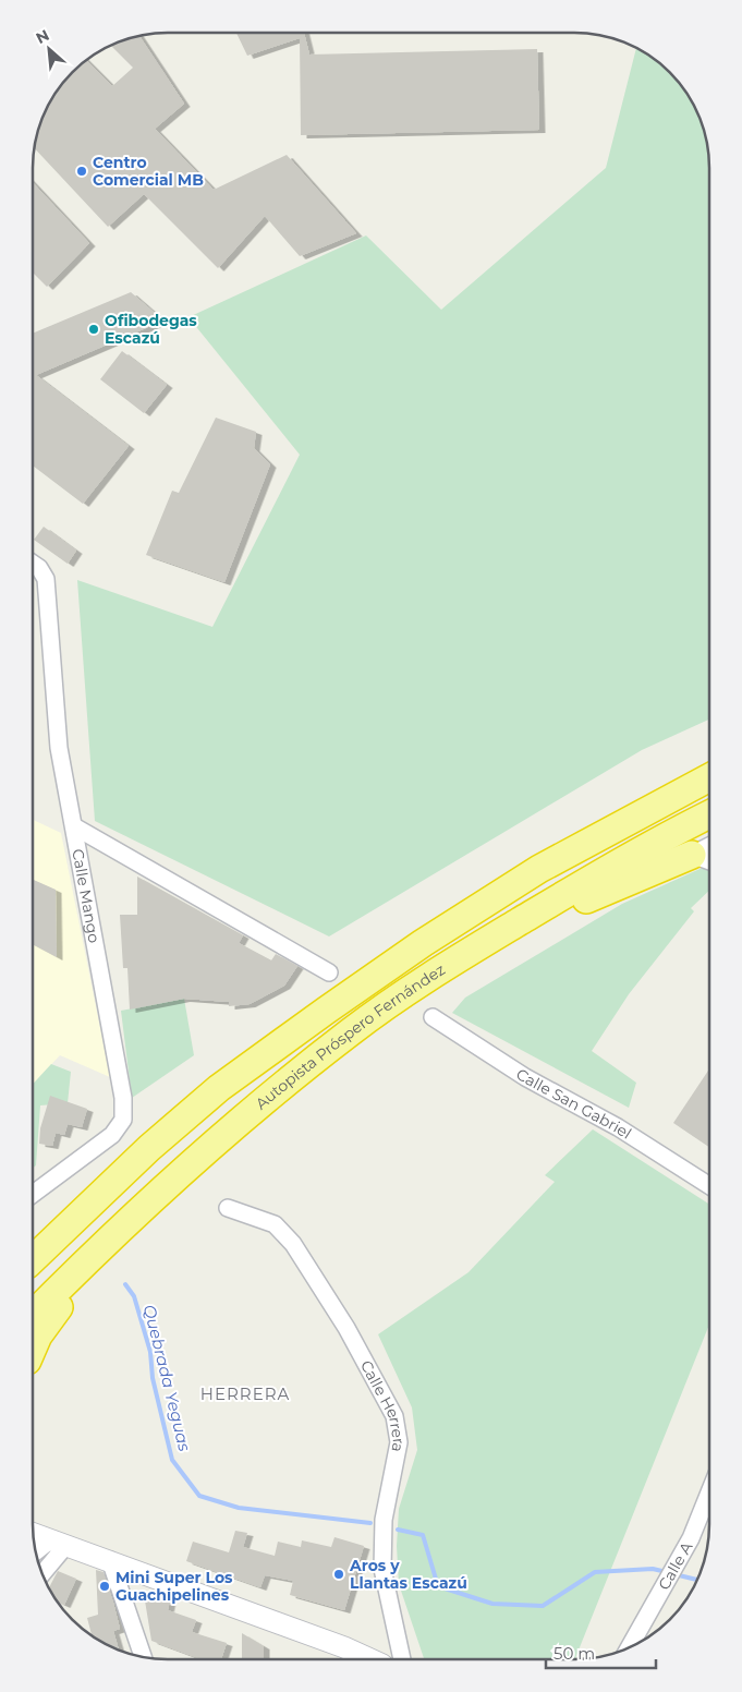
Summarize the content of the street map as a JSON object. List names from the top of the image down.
{
  "streets": {
    "highway": ["Autopista Próspero Fernández"],
    "street": [
      "Calle Mango",
      "Calle San Gabriel",
      "Calle Herrera",
      "Calle A"
    ]
  },
  "districts": ["HERRERA"],
  "water": ["Quebrada Yeguas"],
  "places": [
    "Centro Comercial MB",
    "Ofibodegas Escazú",
    "Aros y Llantas Escazú",
    "Mini Super Los Guachipelines"
  ],
  "scale_bar": "50 m",
  "north": "top left"
}
